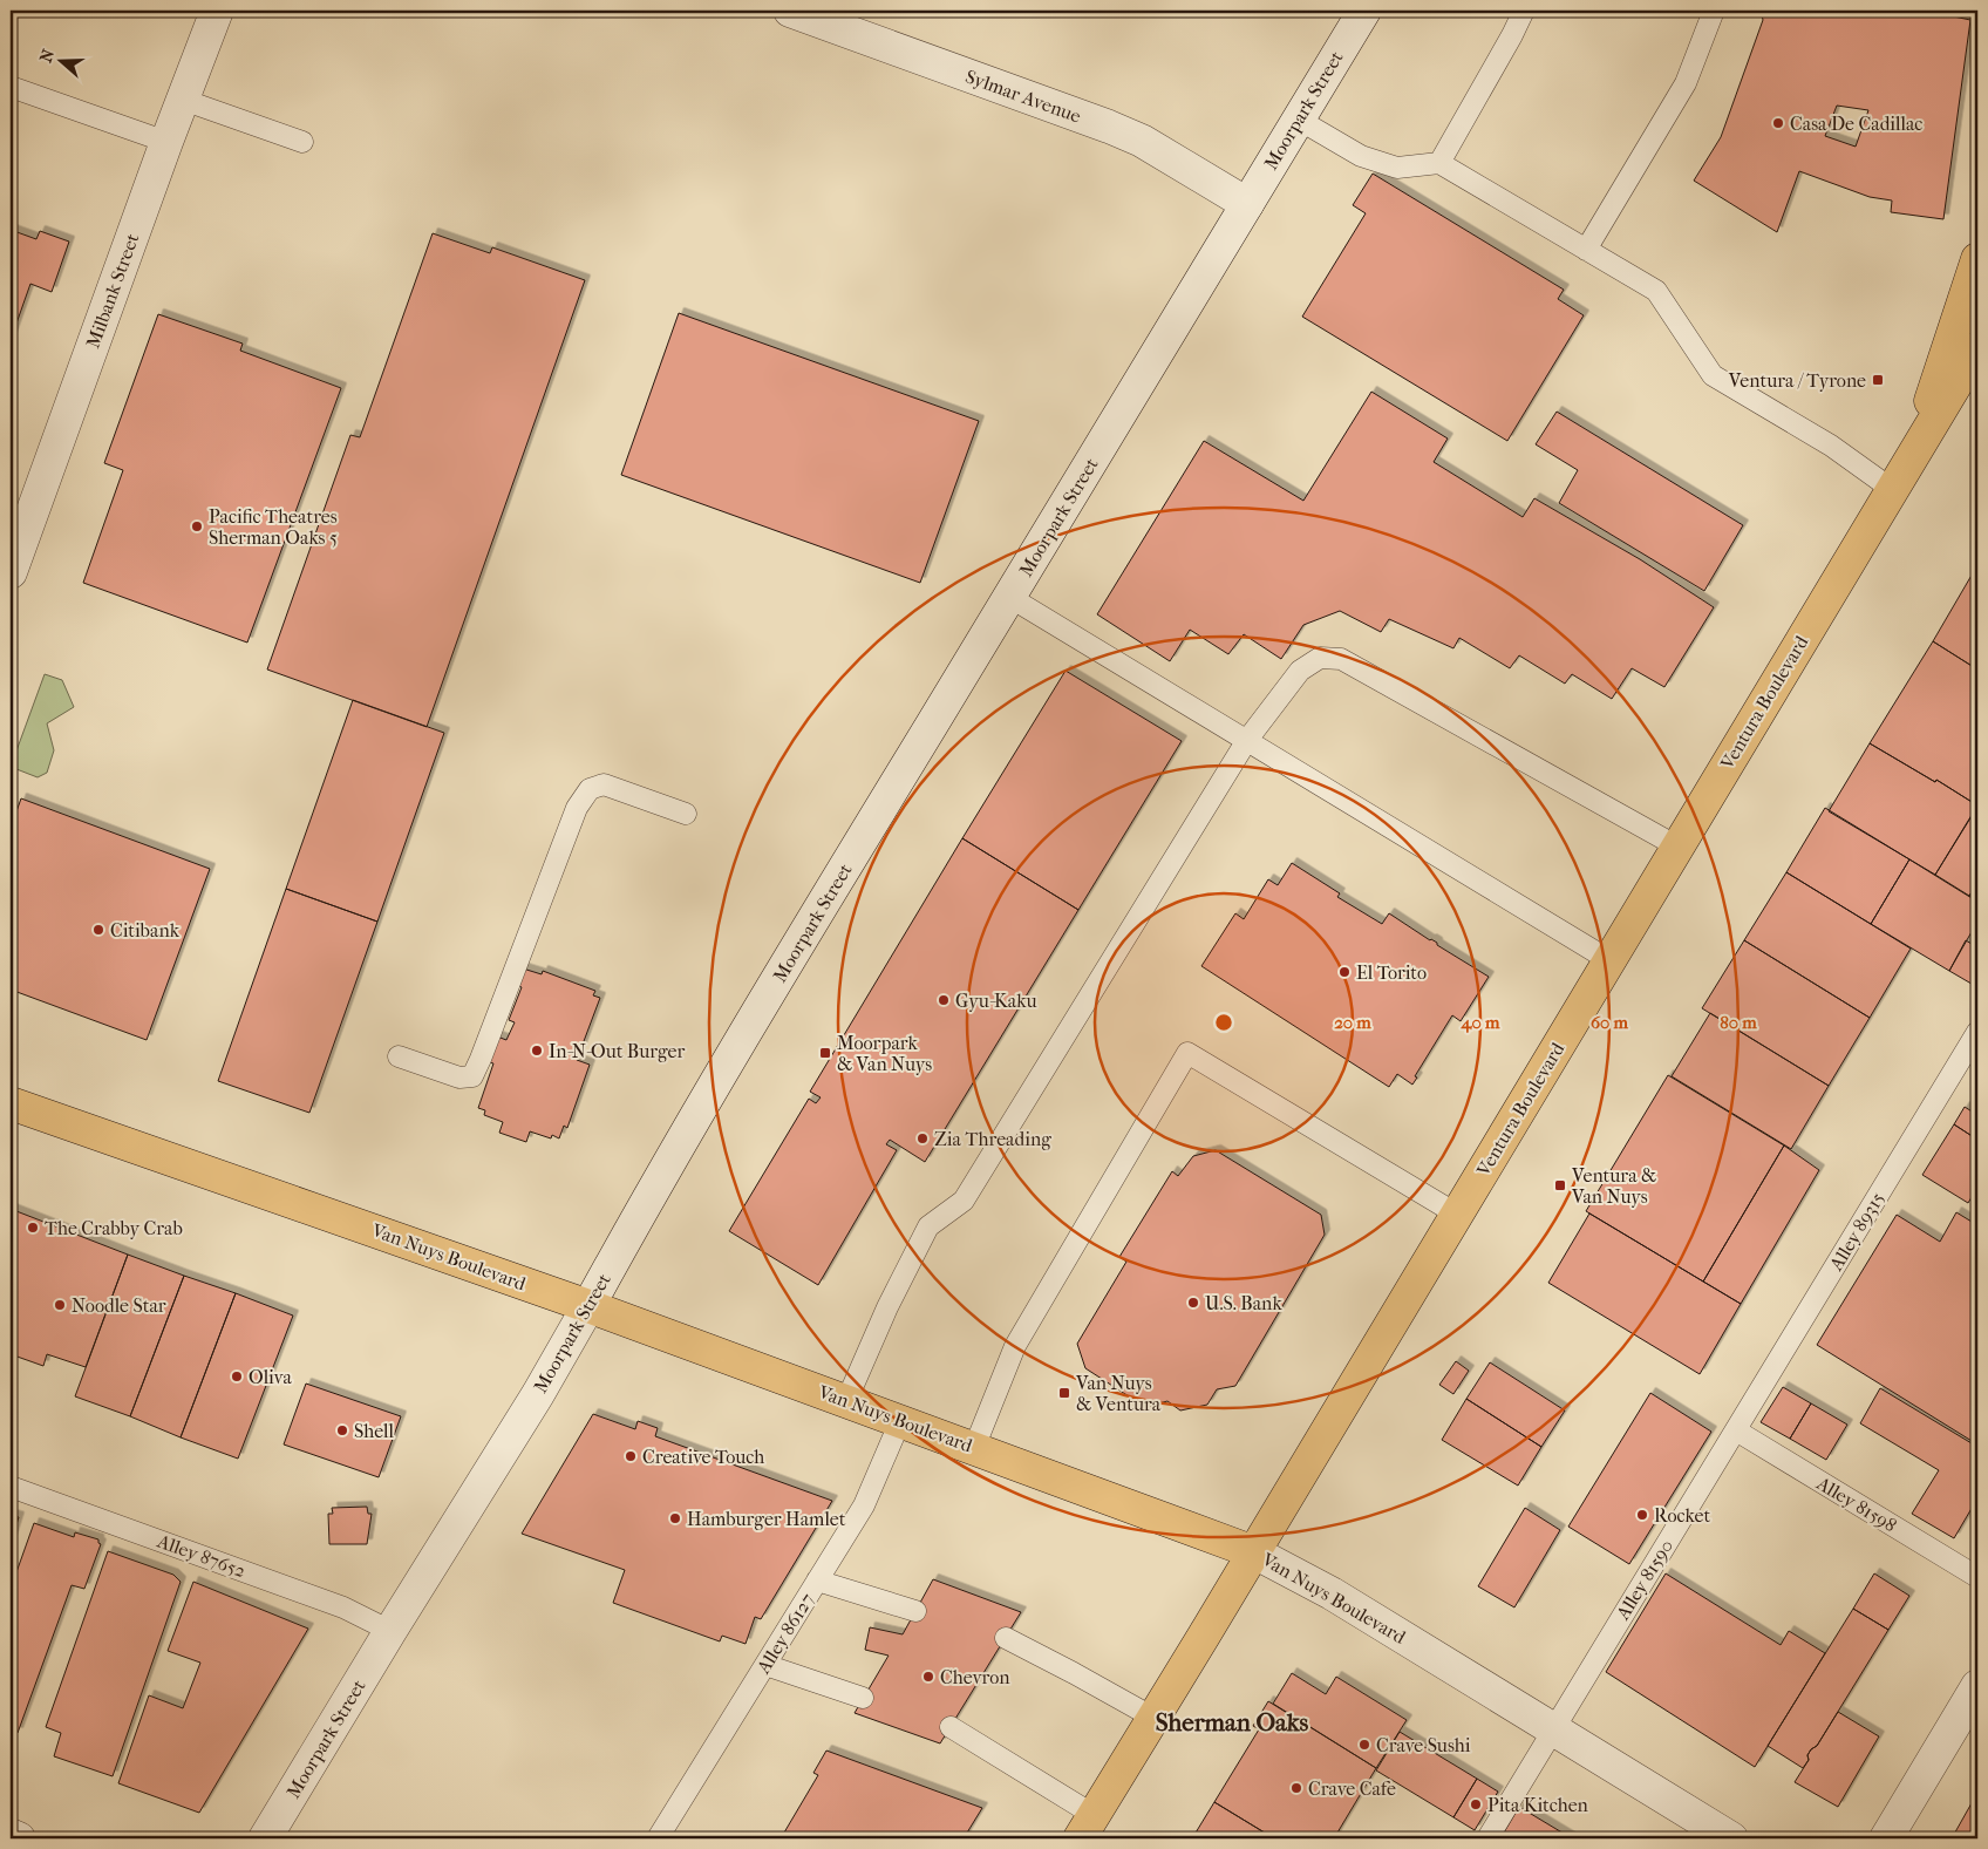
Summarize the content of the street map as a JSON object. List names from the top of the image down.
{
  "streets": {
    "main road": ["Ventura Boulevard", "Van Nuys Boulevard"],
    "street": ["Sylmar Avenue", "Moorpark Street", "Milbank Street"],
    "lane": [
      "Alley 89315",
      "Alley 81598",
      "Alley 87652",
      "Alley 81590",
      "Alley 86127"
    ]
  },
  "crossings": [
    ["Sylmar Avenue", "Moorpark Street"],
    ["Moorpark Street", "Van Nuys Boulevard"],
    ["Moorpark Street", "Alley 87652"],
    ["Ventura Boulevard", "Van Nuys Boulevard"],
    ["Alley 89315", "Alley 81598"],
    ["Alley 89315", "Alley 81590"],
    ["Van Nuys Boulevard", "Alley 81590"],
    ["Van Nuys Boulevard", "Alley 86127"],
    ["Alley 81598", "Alley 81590"]
  ],
  "districts": ["Sherman Oaks"],
  "places": {
    "other": [
      "Casa De Cadillac",
      "Pacific Theatres Sherman Oaks 5",
      "Citibank",
      "El Torito",
      "Gyu-Kaku",
      "In-N-Out Burger",
      "Zia Threading",
      "The Crabby Crab",
      "U.S. Bank",
      "Noodle Star",
      "Oliva",
      "Shell",
      "Creative Touch",
      "Rocket",
      "Hamburger Hamlet",
      "Chevron",
      "Crave Sushi",
      "Crave Cafe",
      "Pita Kitchen"
    ],
    "transit": [
      "Ventura / Tyrone",
      "Moorpark & Van Nuys",
      "Ventura & Van Nuys",
      "Van Nuys & Ventura"
    ]
  },
  "north": "left",
  "rings": [
    "20 m",
    "40 m",
    "60 m",
    "80 m"
  ]
}
